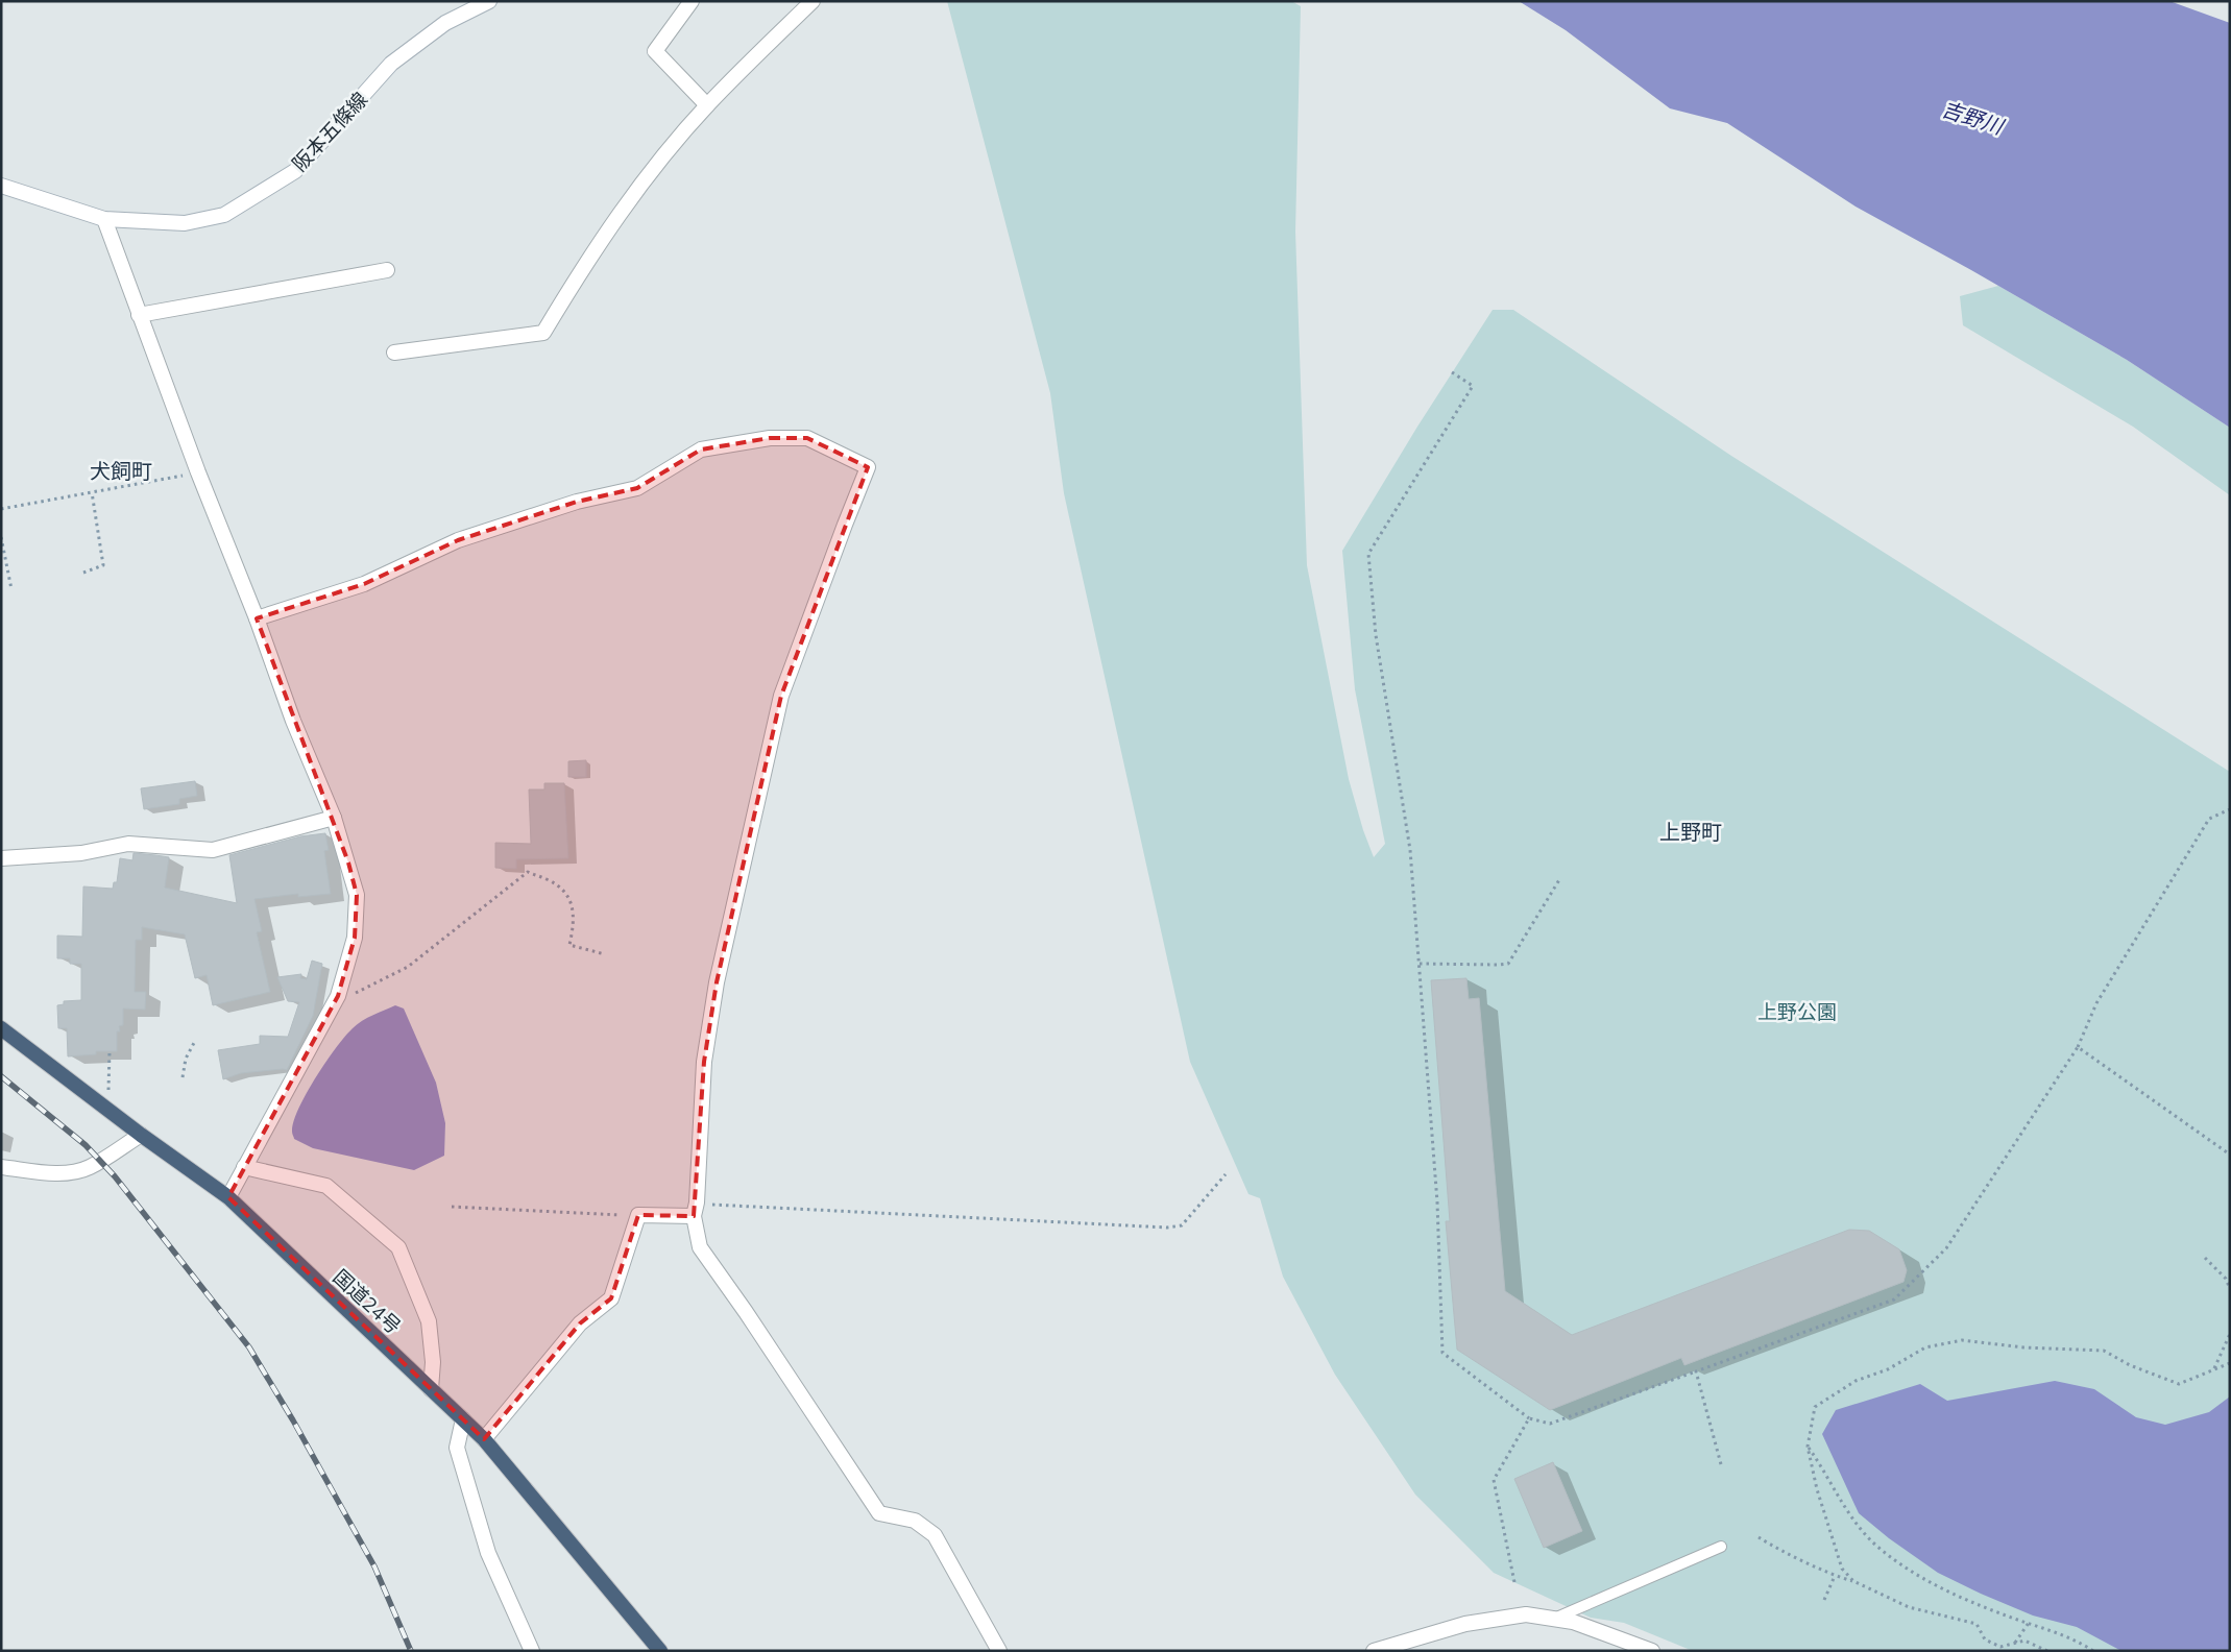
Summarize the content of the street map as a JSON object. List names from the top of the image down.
{
  "streets": {
    "highway": ["国道24号"],
    "street": ["阪本五條線"]
  },
  "districts": ["犬飼町", "上野町"],
  "water": ["吉野川"],
  "parks": ["上野公園"]
}
